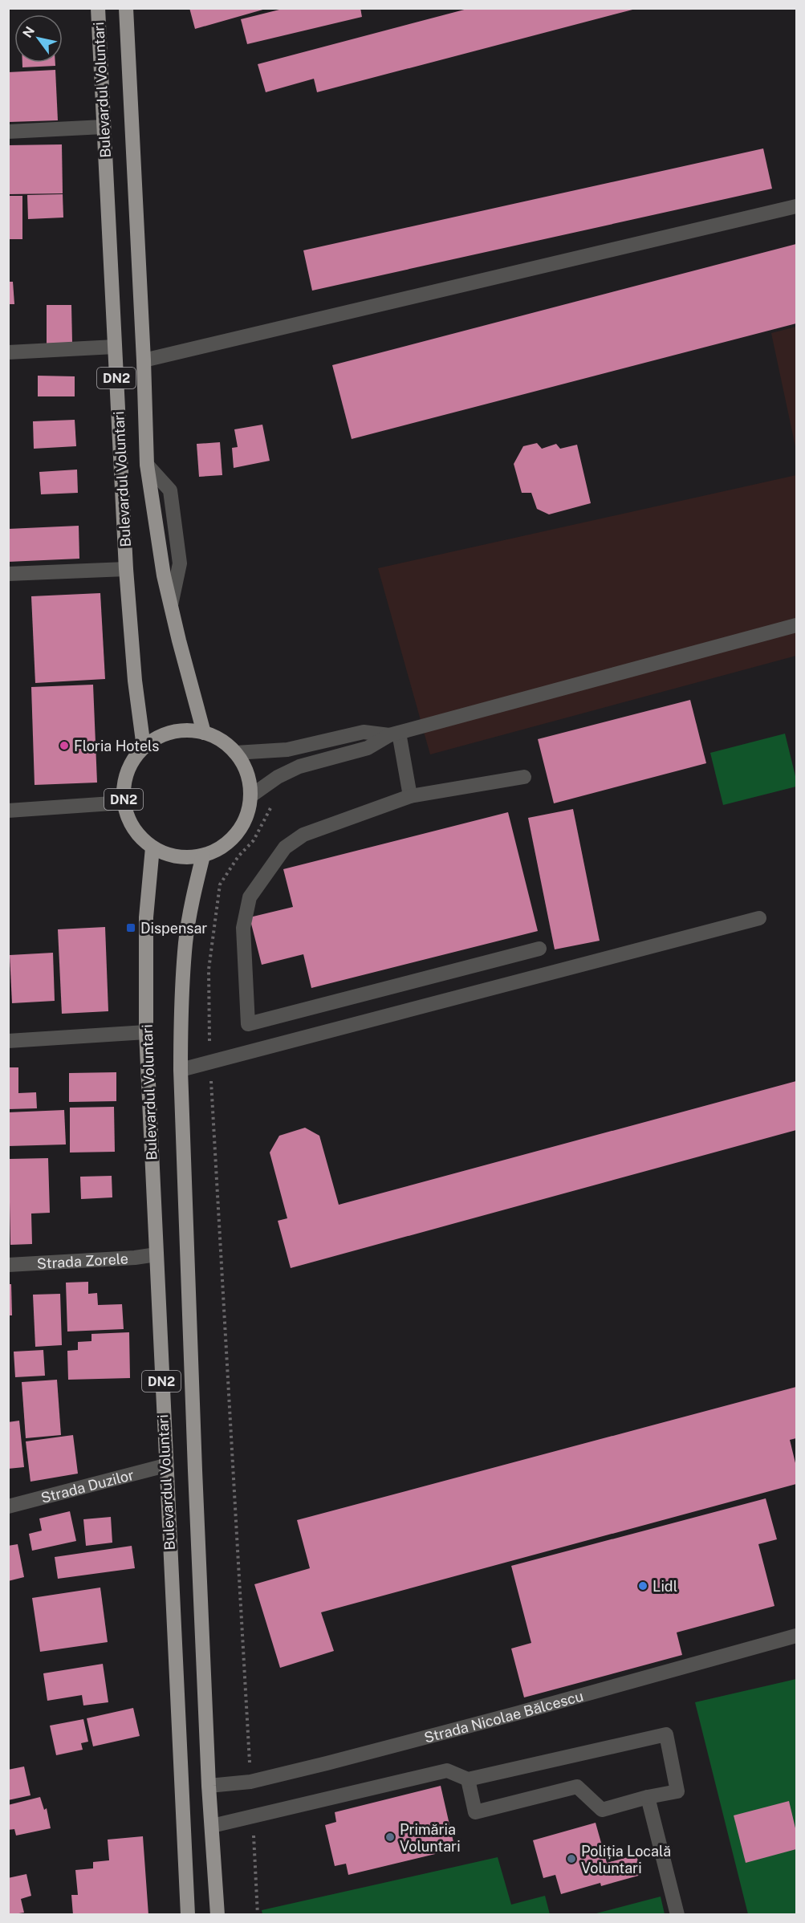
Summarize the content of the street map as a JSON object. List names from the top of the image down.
{
  "streets": {
    "highway": ["Bulevardul Voluntari", "DN2"],
    "street": ["Strada Zorele", "Strada Duzilor", "Strada Nicolae Bălcescu"]
  },
  "crossings": [
    ["Bulevardul Voluntari", "DN2"],
    ["Bulevardul Voluntari", "Strada Zorele"],
    ["Bulevardul Voluntari", "Strada Duzilor"],
    ["Bulevardul Voluntari", "Strada Nicolae Bălcescu"]
  ],
  "places": {
    "other": [
      "Floria Hotels",
      "Lidl",
      "Primăria Voluntari",
      "Poliția Locală Voluntari"
    ],
    "transit": ["Dispensar"]
  },
  "north": "top left"
}
